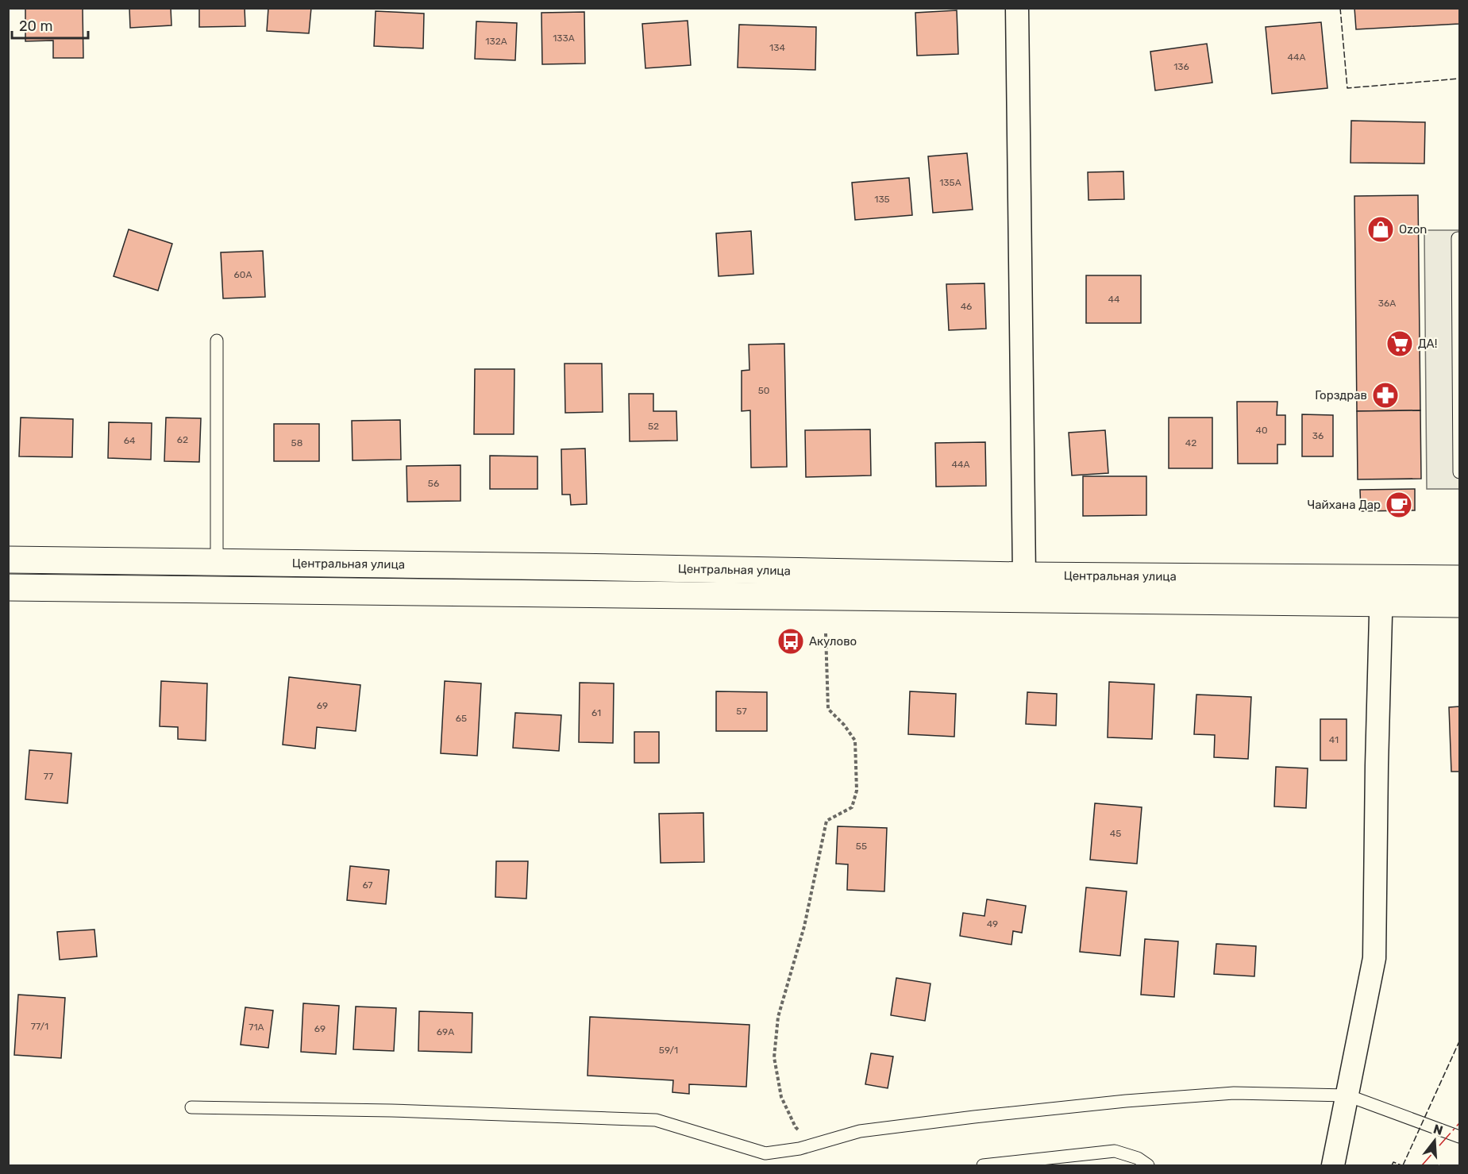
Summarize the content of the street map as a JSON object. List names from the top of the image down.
{
  "streets": {
    "main road": ["Центральная улица"]
  },
  "places": {
    "shop": ["Ozon"],
    "supermarket": ["ДА!"],
    "pharmacy": ["Горздрав"],
    "cafe": ["Чайхана Дар"],
    "bus stop": ["Акулово"]
  },
  "house_numbers": [
    "133А",
    "132А",
    "134",
    "44А",
    "136",
    "135А",
    "135",
    "60А",
    "44",
    "36А",
    "46",
    "50",
    "52",
    "40",
    "36",
    "62",
    "64",
    "58",
    "42",
    "44А",
    "56",
    "69",
    "57",
    "61",
    "65",
    "41",
    "77",
    "45",
    "55",
    "67",
    "49",
    "77/1",
    "71А",
    "69",
    "69А",
    "59/1"
  ],
  "scale_bar": "20 m",
  "north": "top"
}
